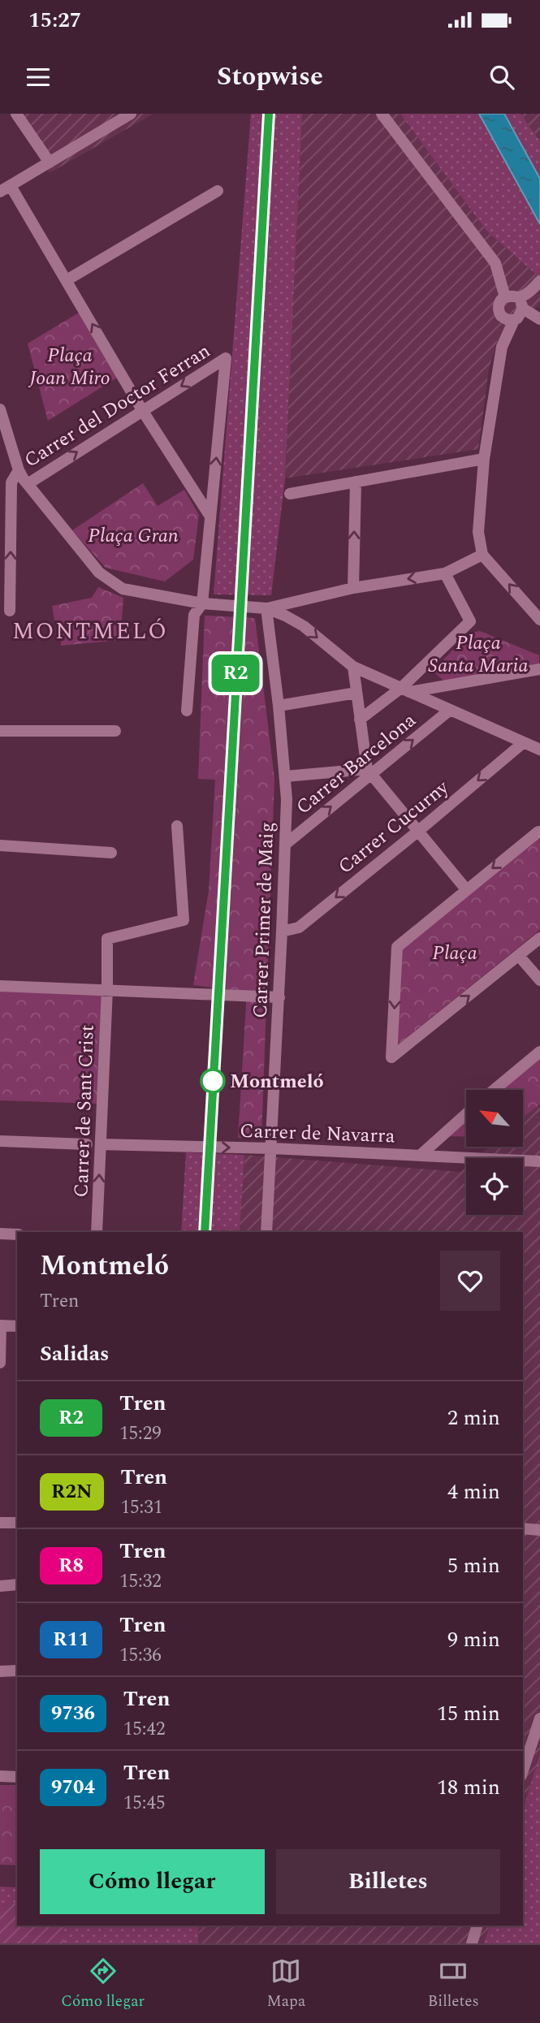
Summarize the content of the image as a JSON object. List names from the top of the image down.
{
  "streets": {
    "street": [
      "Carrer del Doctor Ferran",
      "Carrer Barcelona",
      "Carrer Cucurny",
      "Carrer Primer de Maig",
      "Carrer de Sant Crist",
      "Carrer de Navarra"
    ]
  },
  "crossings": [
    ["Carrer Barcelona", "Carrer Primer de Maig"],
    ["Carrer Cucurny", "Carrer Primer de Maig"],
    ["Carrer Primer de Maig", "Carrer de Navarra"],
    ["Carrer de Sant Crist", "Carrer de Navarra"]
  ],
  "one_way": ["Carrer Barcelona", "Carrer de Navarra"],
  "districts": ["MONTMELÓ"],
  "parks": [
    "Plaça Joan Miro",
    "Plaça Gran",
    "Plaça Santa Maria",
    "Plaça"
  ],
  "places": ["Montmeló"],
  "north": "top left",
  "page": {
    "status": "15:27",
    "header": "Stopwise",
    "on_map": "R2",
    "heading": [
      ["Montmeló", "Tren"],
      "Salidas"
    ],
    "list": [
      {
        "mark": "R2",
        "name": "Tren",
        "note": "15:29",
        "value": "2 min"
      },
      {
        "mark": "R2N",
        "name": "Tren",
        "note": "15:31",
        "value": "4 min"
      },
      {
        "mark": "R8",
        "name": "Tren",
        "note": "15:32",
        "value": "5 min"
      },
      {
        "mark": "R11",
        "name": "Tren",
        "note": "15:36",
        "value": "9 min"
      },
      {
        "mark": "9736",
        "name": "Tren",
        "note": "15:42",
        "value": "15 min"
      },
      {
        "mark": "9704",
        "name": "Tren",
        "note": "15:45",
        "value": "18 min"
      }
    ],
    "buttons": ["Cómo llegar", "Billetes"],
    "tabs": ["Cómo llegar", "Mapa", "Billetes"]
  }
}
